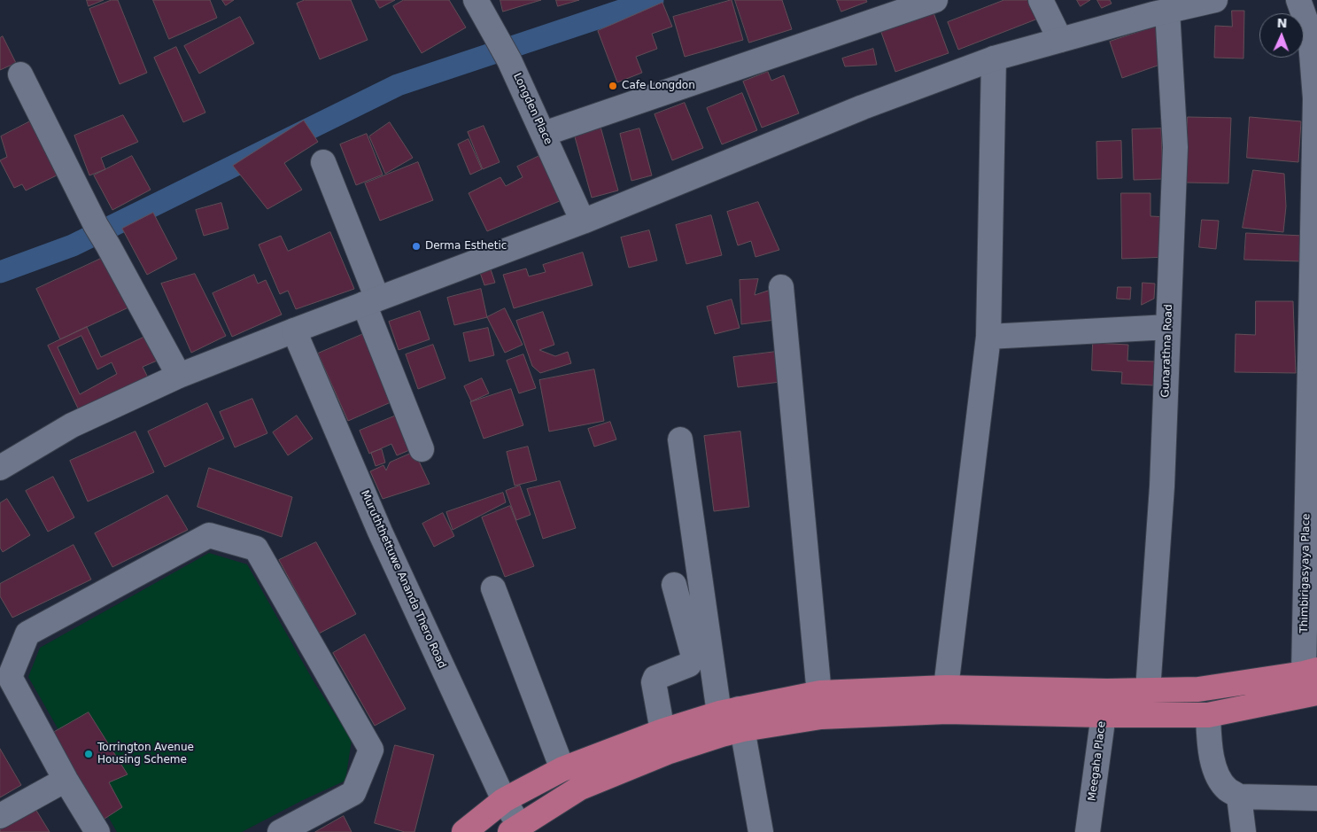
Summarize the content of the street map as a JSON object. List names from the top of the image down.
{
  "streets": {
    "street": [
      "Longden Place",
      "Gunarathna Road",
      "Thimbirigasyaya Place",
      "Muruththettuwe Ananda Thero Road",
      "Meegaha Place"
    ]
  },
  "places": ["Cafe Longdon", "Derma Esthetic", "Torrington Avenue Housing Scheme"],
  "north": "top"
}
